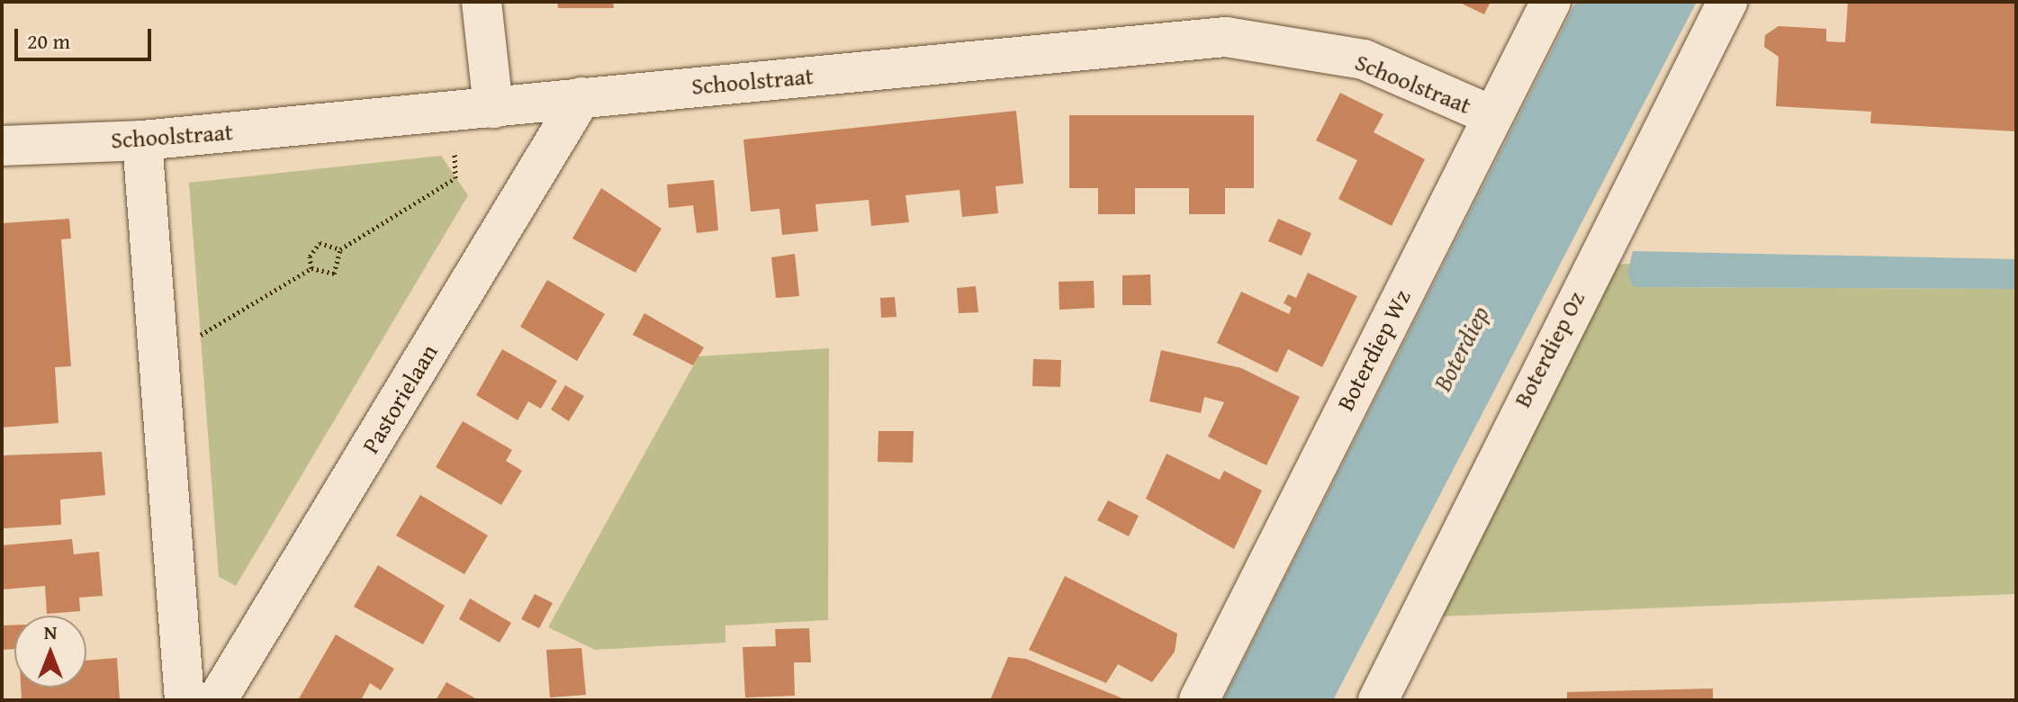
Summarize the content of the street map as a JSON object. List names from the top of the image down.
{
  "streets": {
    "street": [
      "Schoolstraat",
      "Boterdiep Oz",
      "Boterdiep Wz",
      "Pastorielaan"
    ]
  },
  "crossings": [
    ["Schoolstraat", "Boterdiep Wz"],
    ["Schoolstraat", "Pastorielaan"]
  ],
  "water": ["Boterdiep"],
  "scale_bar": "20 m",
  "north": "top"
}
